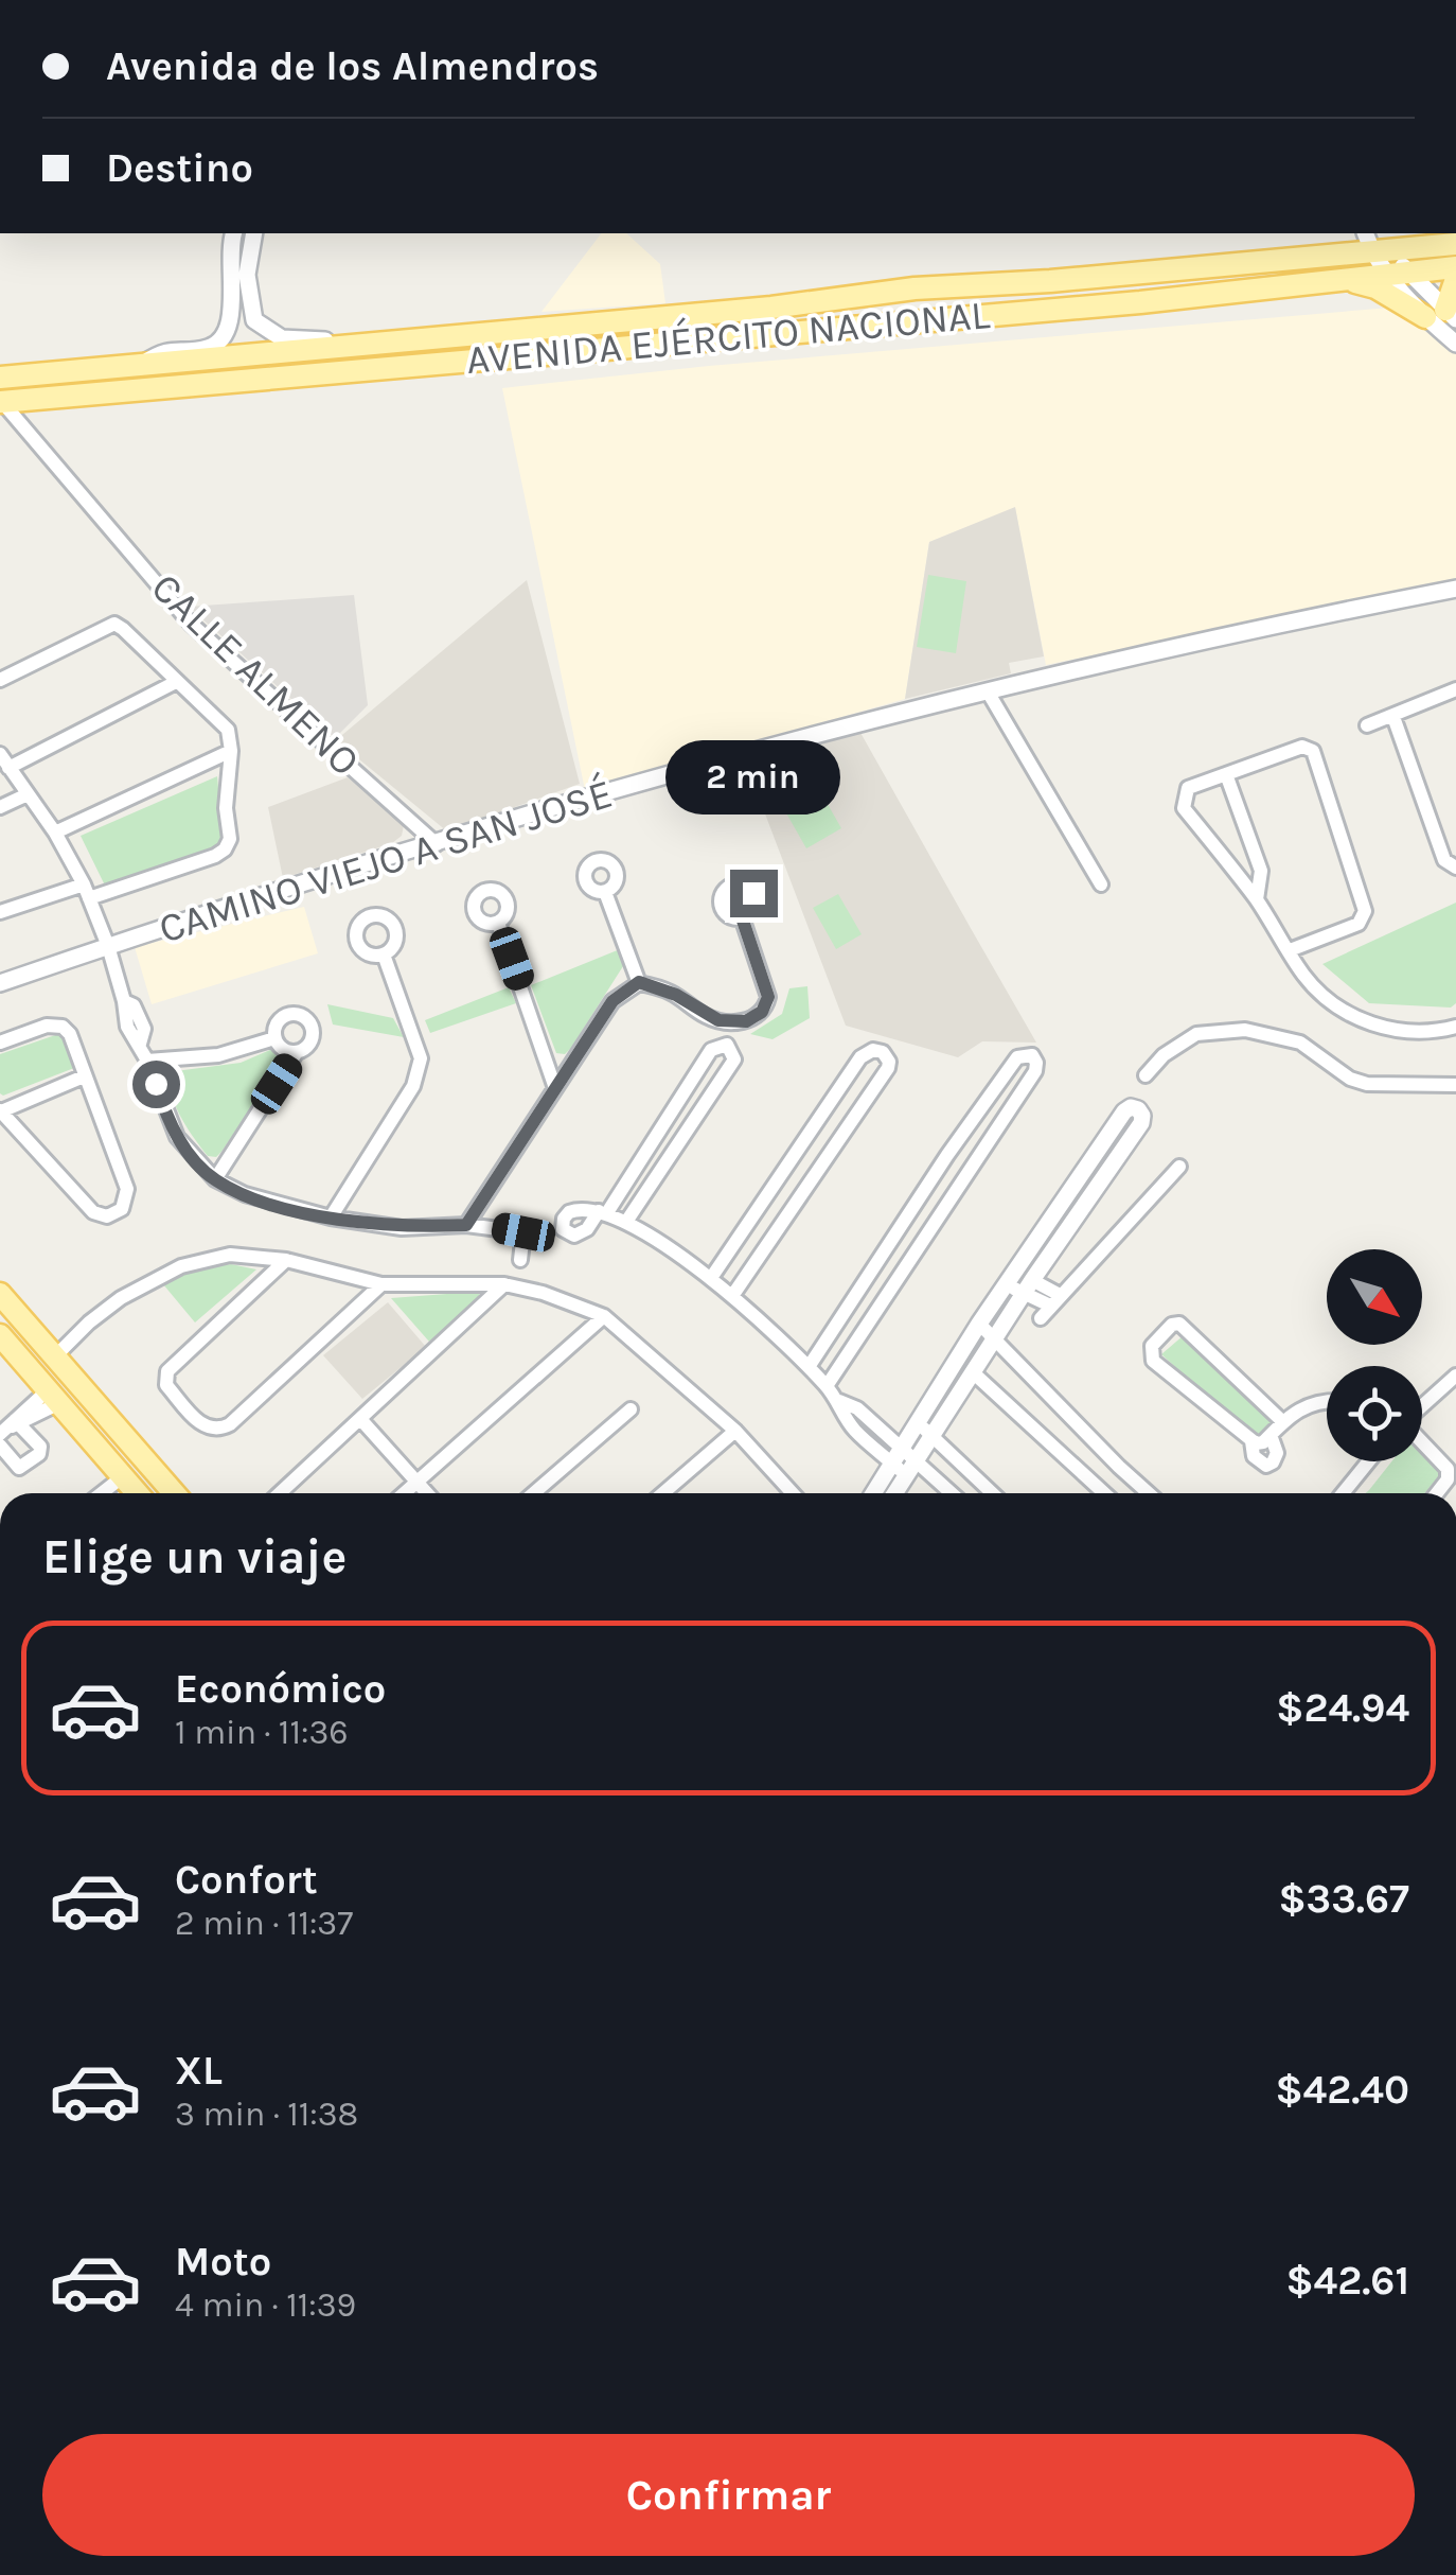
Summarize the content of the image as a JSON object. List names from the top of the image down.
{
  "streets": {
    "main road": ["AVENIDA EJÉRCITO NACIONAL"],
    "street": ["CALLE ALMENO", "CAMINO VIEJO A SAN JOSÉ"]
  },
  "crossings": [
    ["AVENIDA EJÉRCITO NACIONAL", "CALLE ALMENO"],
    ["CALLE ALMENO", "CAMINO VIEJO A SAN JOSÉ"]
  ],
  "north": "bottom right",
  "page": {
    "banner": ["Avenida de los Almendros", "Destino"],
    "bubble": "2 min",
    "heading": "Elige un viaje",
    "list": [
      {
        "name": "Económico",
        "note": "1 min · 11:36",
        "value": "$24.94"
      },
      {
        "name": "Confort",
        "note": "2 min · 11:37",
        "value": "$33.67"
      },
      {
        "name": "XL",
        "note": "3 min · 11:38",
        "value": "$42.40"
      },
      {
        "name": "Moto",
        "note": "4 min · 11:39",
        "value": "$42.61"
      }
    ],
    "buttons": "Confirmar"
  }
}
